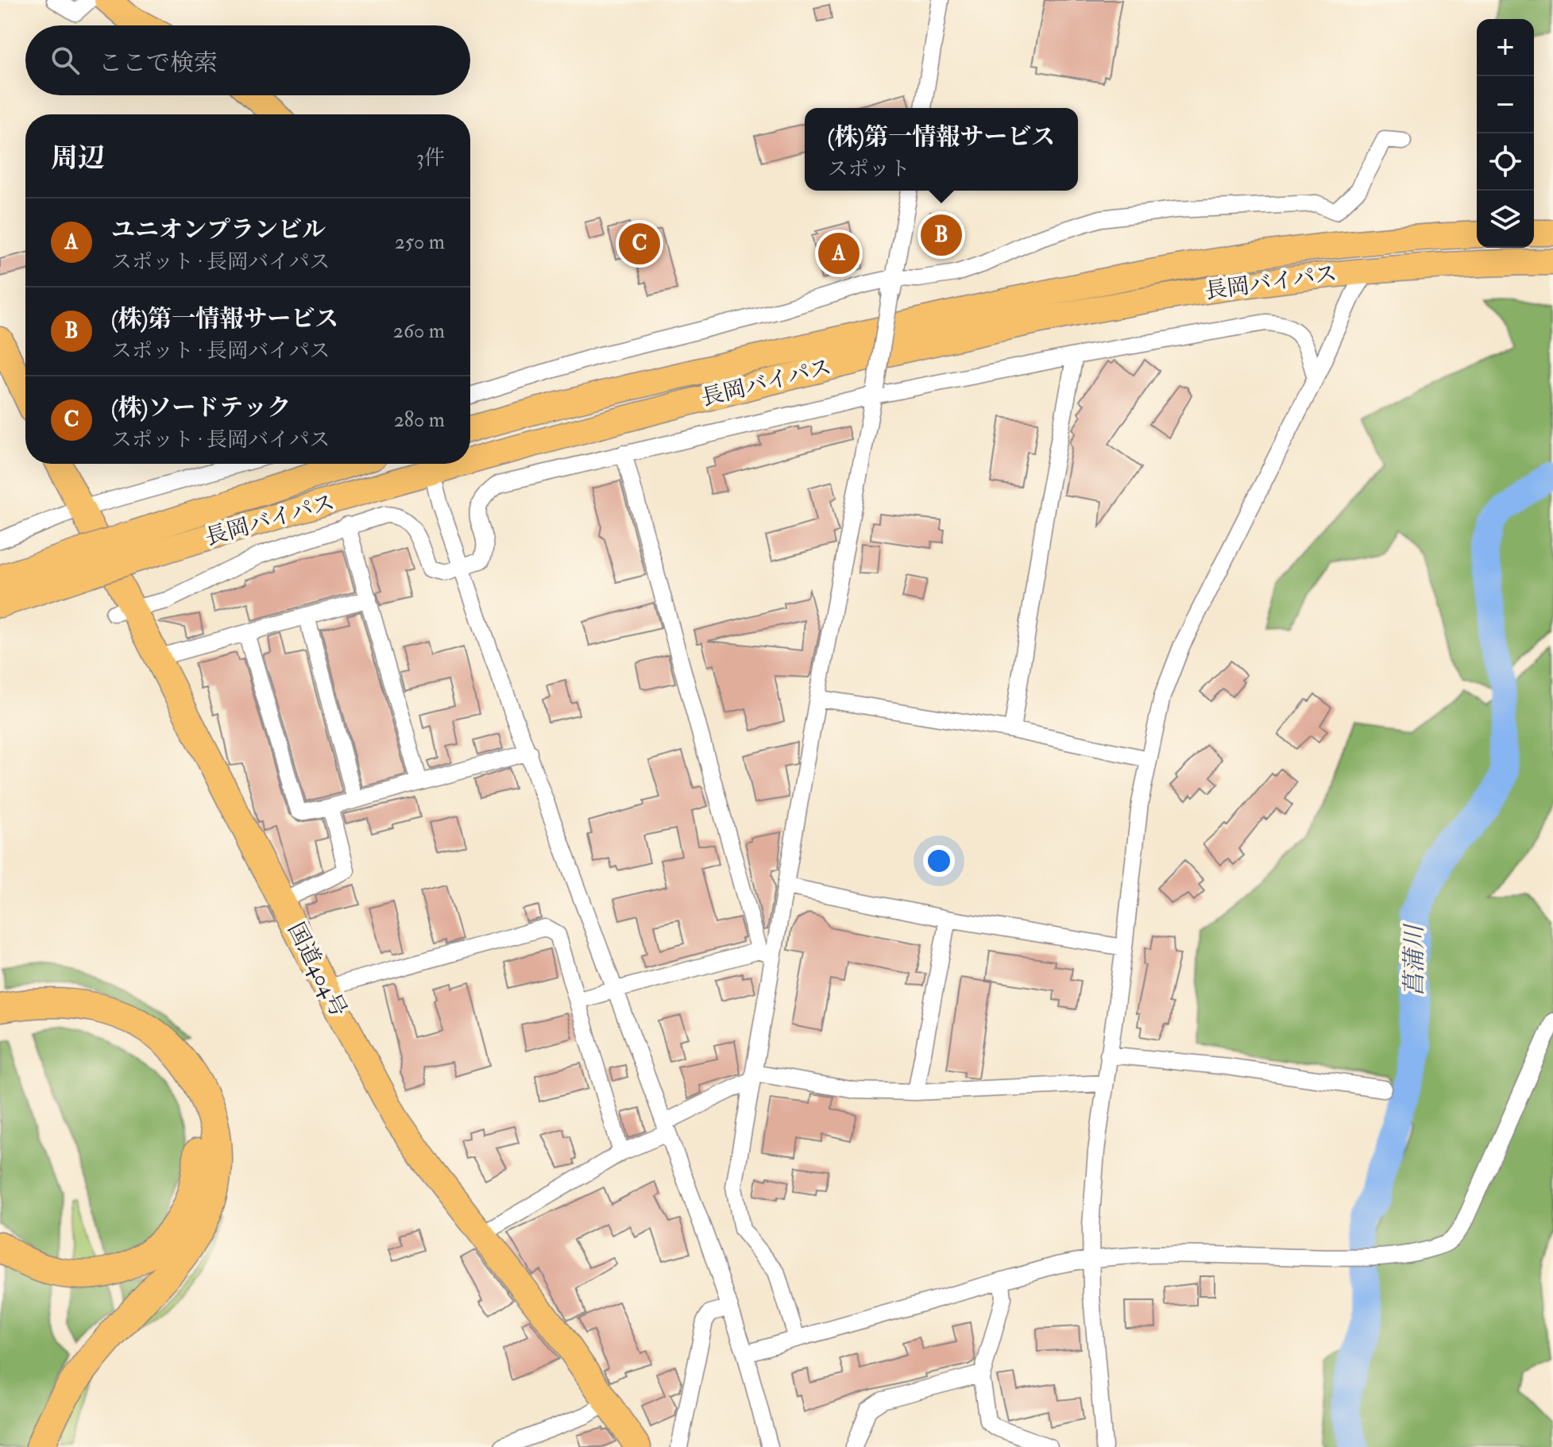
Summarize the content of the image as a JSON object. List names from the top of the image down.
{
  "streets": {
    "main road": ["長岡バイパス", "国道404号"]
  },
  "water": ["菖蒲川"],
  "page": {
    "map_buttons": ["+", "−"],
    "search": "ここで検索",
    "popup": ["(株)第一情報サービス", "スポット"],
    "heading": ["周辺", "3件"],
    "list": [
      {
        "mark": "A",
        "name": "ユニオンプランビル",
        "note": "スポット · 長岡バイパス",
        "value": "250 m"
      },
      {
        "mark": "B",
        "name": "(株)第一情報サービス",
        "note": "スポット · 長岡バイパス",
        "value": "260 m"
      },
      {
        "mark": "C",
        "name": "(株)ソードテック",
        "note": "スポット · 長岡バイパス",
        "value": "280 m"
      }
    ],
    "pins": ["B", "C", "A"]
  }
}
